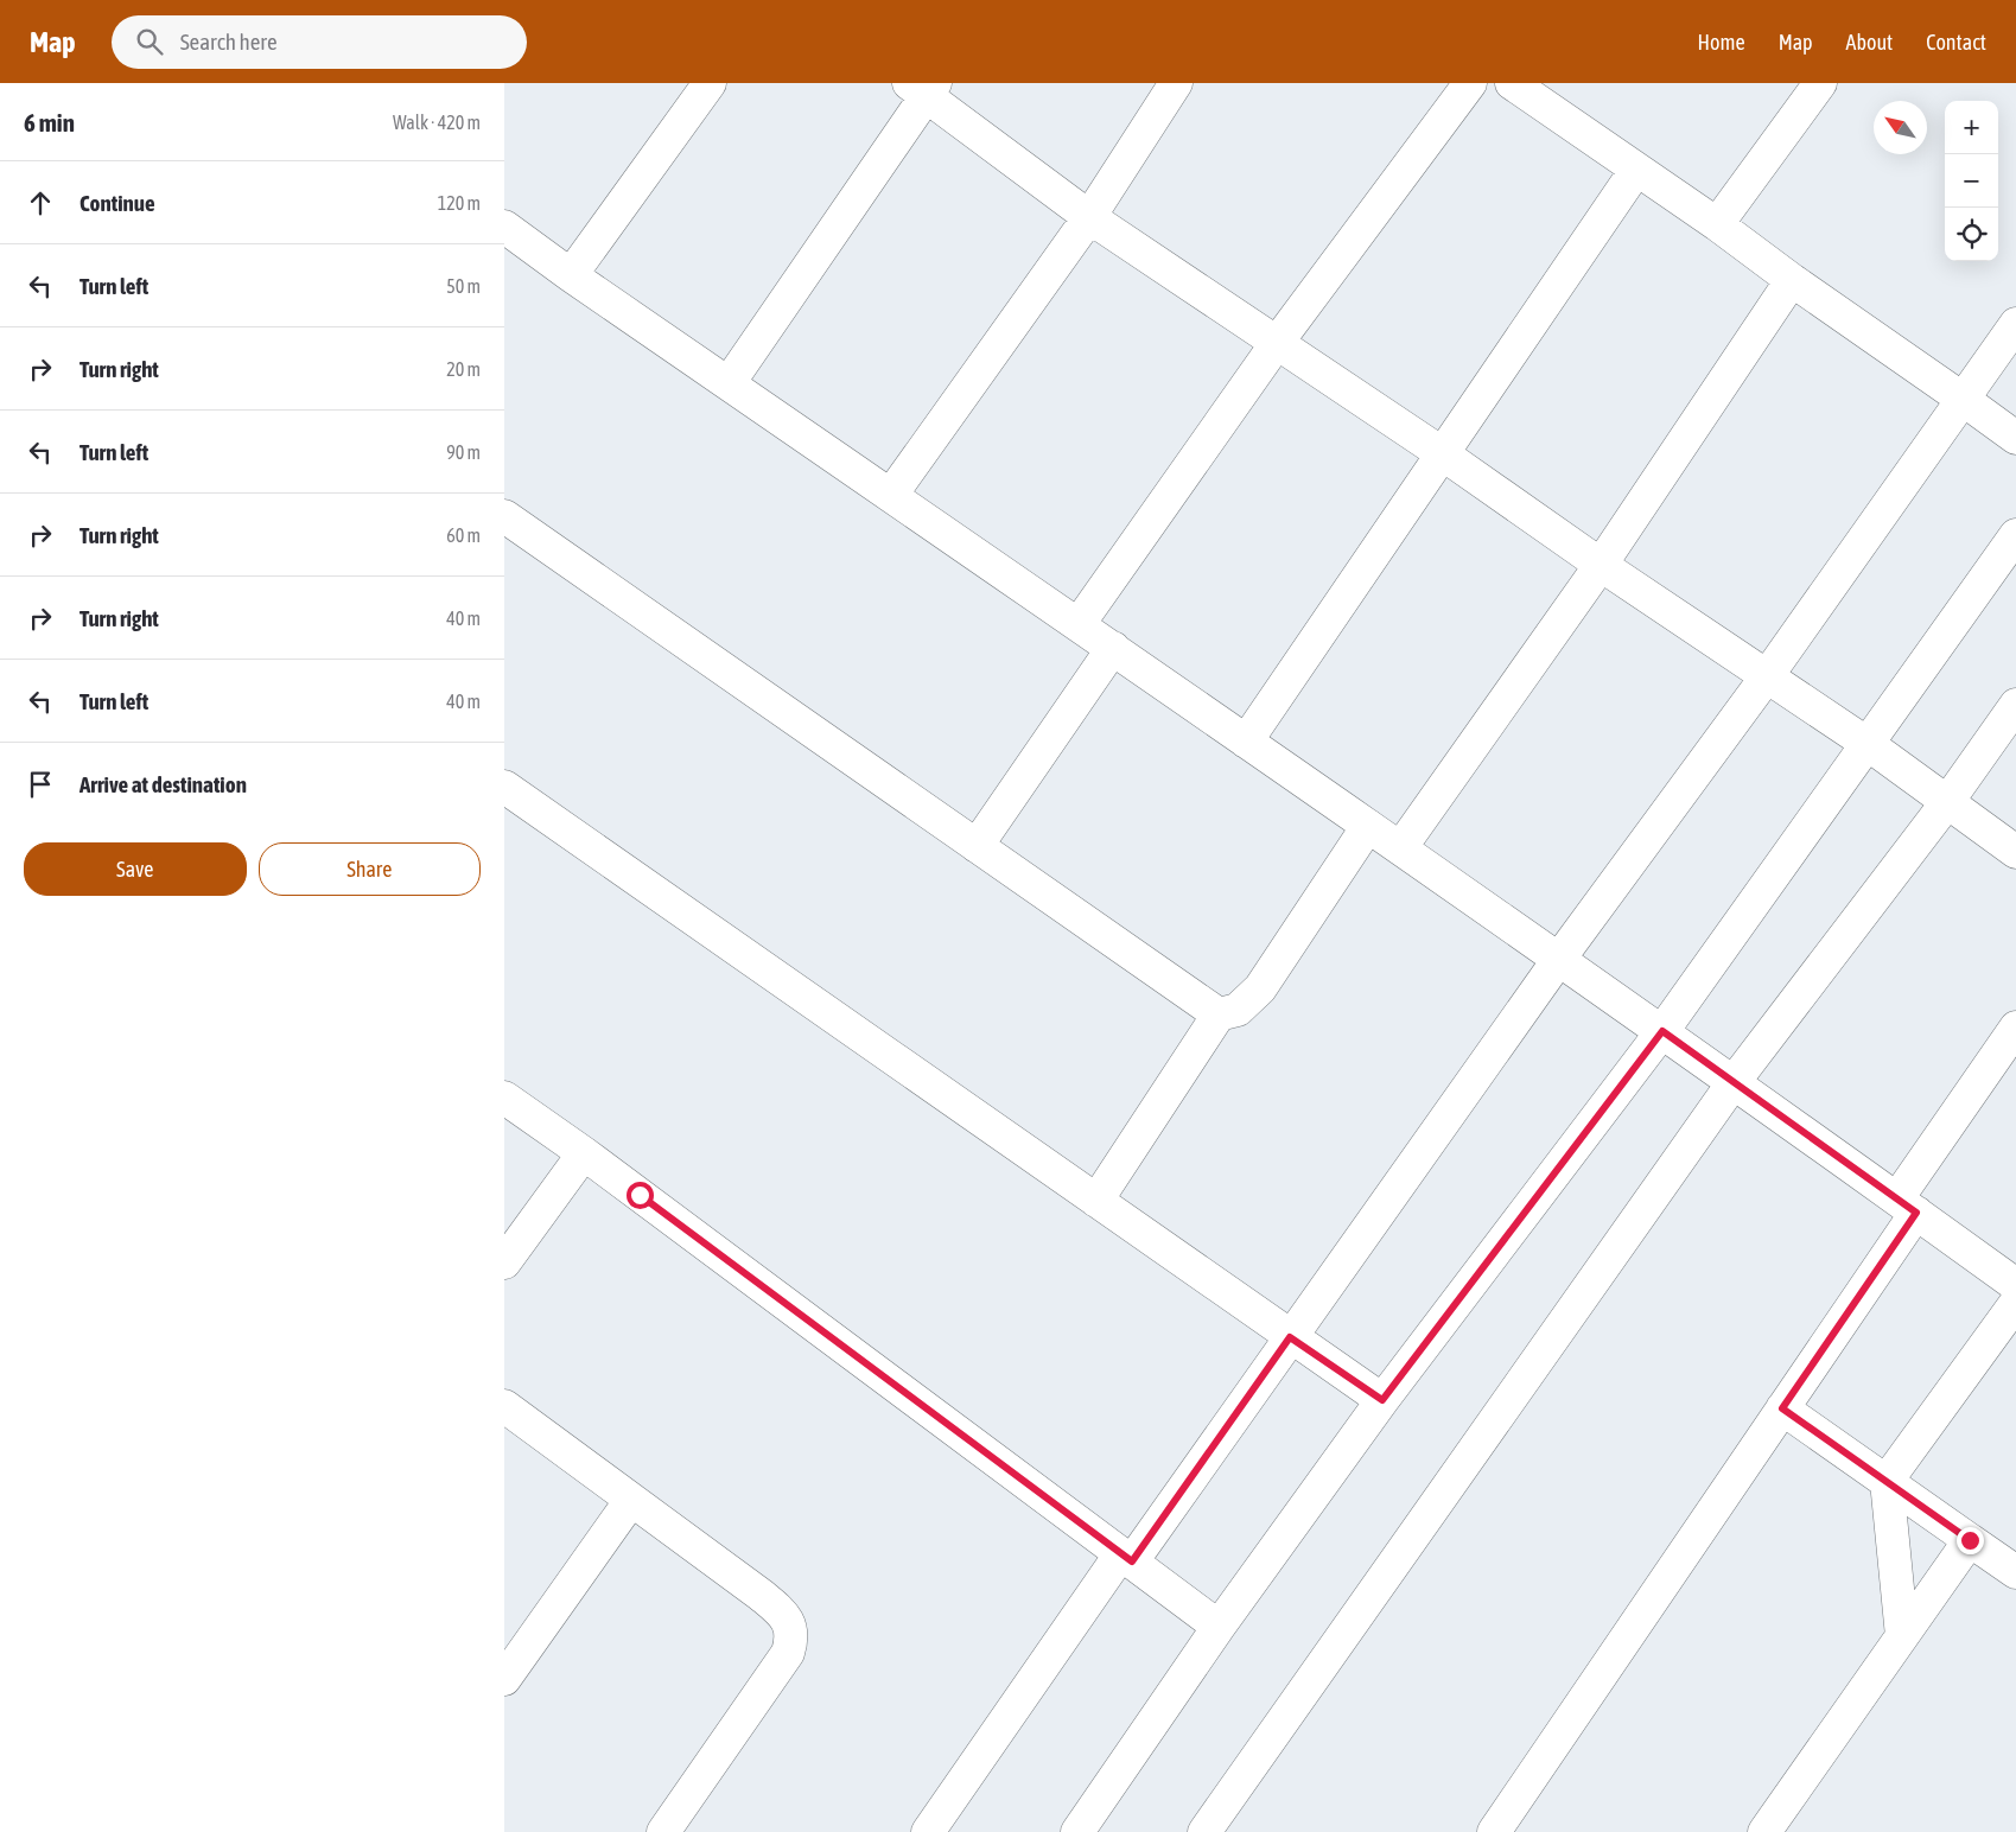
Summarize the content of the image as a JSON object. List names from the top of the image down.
{
  "north": "top left",
  "page": {
    "header": "Map",
    "search": "Search here",
    "nav": [
      "Home",
      "Map",
      "About",
      "Contact"
    ],
    "heading": ["6 min", "Walk · 420 m"],
    "map_buttons": ["+", "−"],
    "list": [
      ["Continue", "120 m"],
      ["Turn left", "50 m"],
      ["Turn right", "20 m"],
      ["Turn left", "90 m"],
      ["Turn right", "60 m"],
      ["Turn right", "40 m"],
      ["Turn left", "40 m"],
      "Arrive at destination"
    ],
    "buttons": ["Save", "Share"]
  }
}
